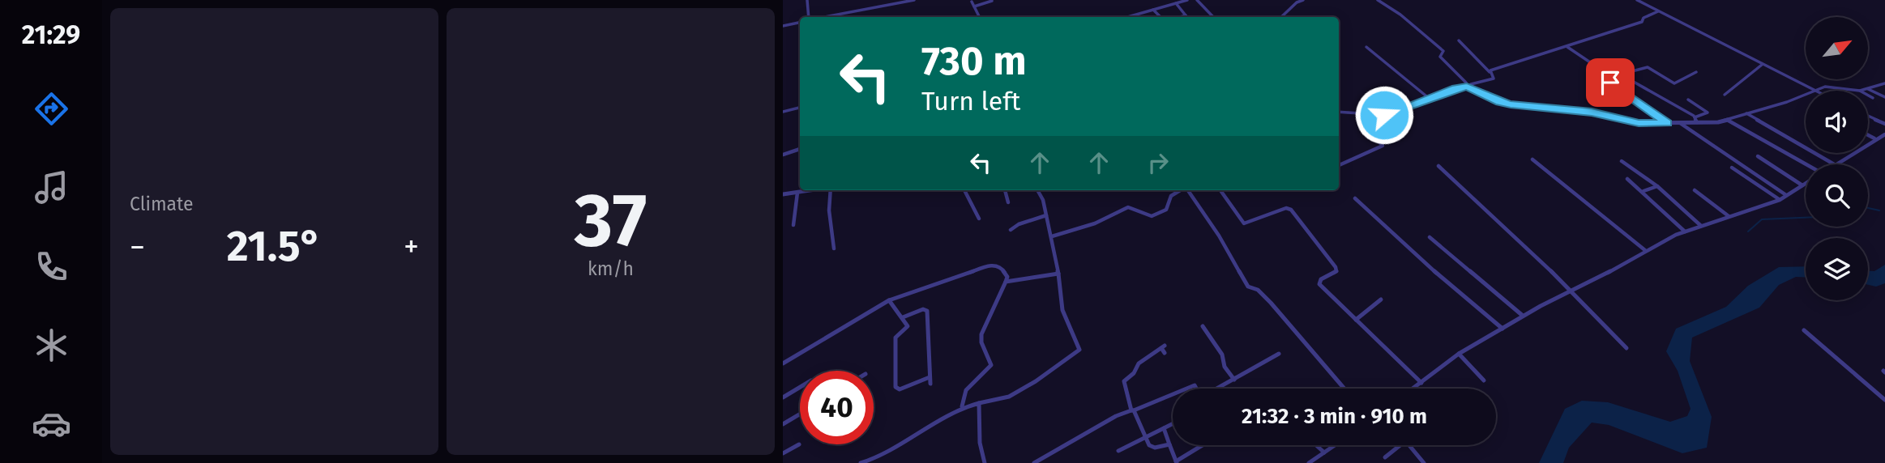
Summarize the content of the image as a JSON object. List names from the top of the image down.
{
  "north": "top right",
  "page": {
    "tabs": "21:29",
    "tile": [
      "Climate",
      ["37", "km/h"]
    ],
    "turn": ["730 m", "Turn left"],
    "heat": ["−", "21.5°", "+"],
    "limit": "40",
    "trip": "21:32 · 3 min · 910 m"
  }
}
